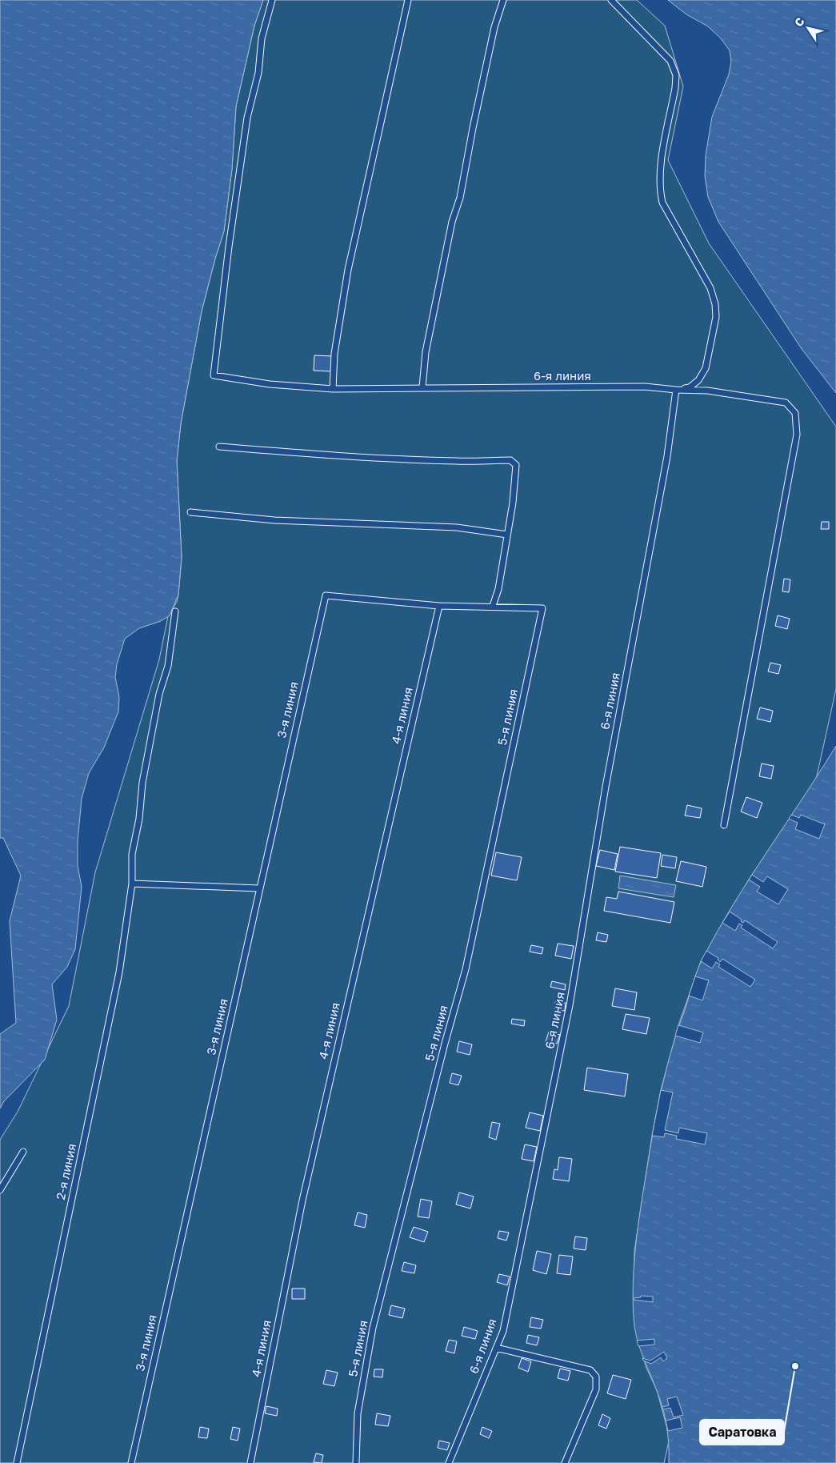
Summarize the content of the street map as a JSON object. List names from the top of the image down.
{
  "streets": {
    "lane": [
      "6-я линия",
      "3-я линия",
      "4-я линия",
      "5-я линия",
      "2-я линия"
    ]
  },
  "crossings": [
    ["3-я линия", "4-я линия"]
  ],
  "places": ["Саратовка"],
  "north": "top left"
}
